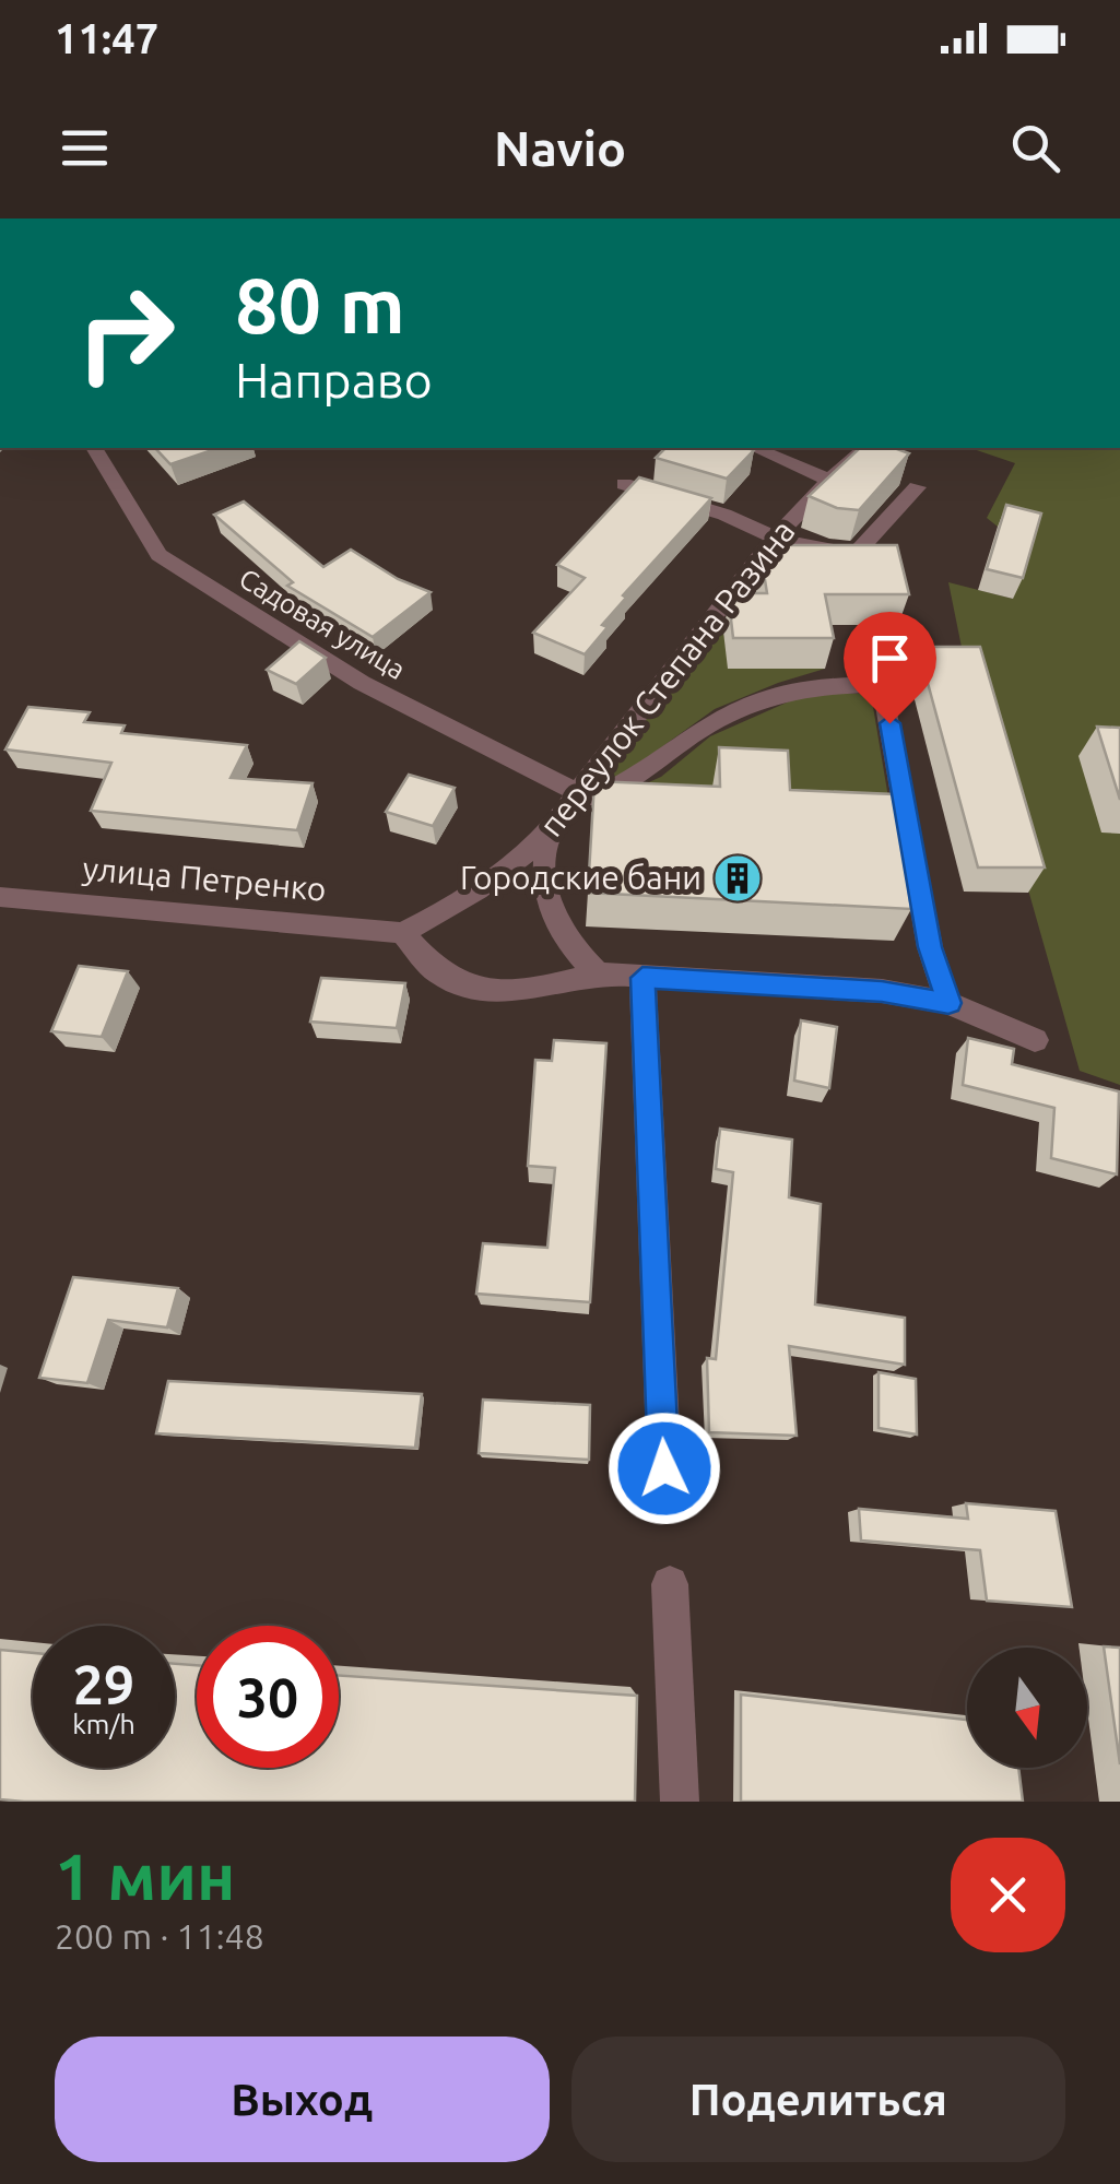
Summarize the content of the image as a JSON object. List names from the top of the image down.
{
  "streets": {
    "street": ["Садовая улица", "переулок Степана Разина", "улица Петренко"]
  },
  "crossings": [
    ["Садовая улица", "переулок Степана Разина"],
    ["переулок Степана Разина", "улица Петренко"]
  ],
  "places": {
    "building": ["Городские бани"]
  },
  "north": "bottom",
  "page": {
    "status": "11:47",
    "header": "Navio",
    "turn": ["80 m", "Направо"],
    "speed": "29 km/h",
    "limit": "30",
    "heading": ["1 мин", "200 m · 11:48"],
    "buttons": ["Выход", "Поделиться"]
  }
}
